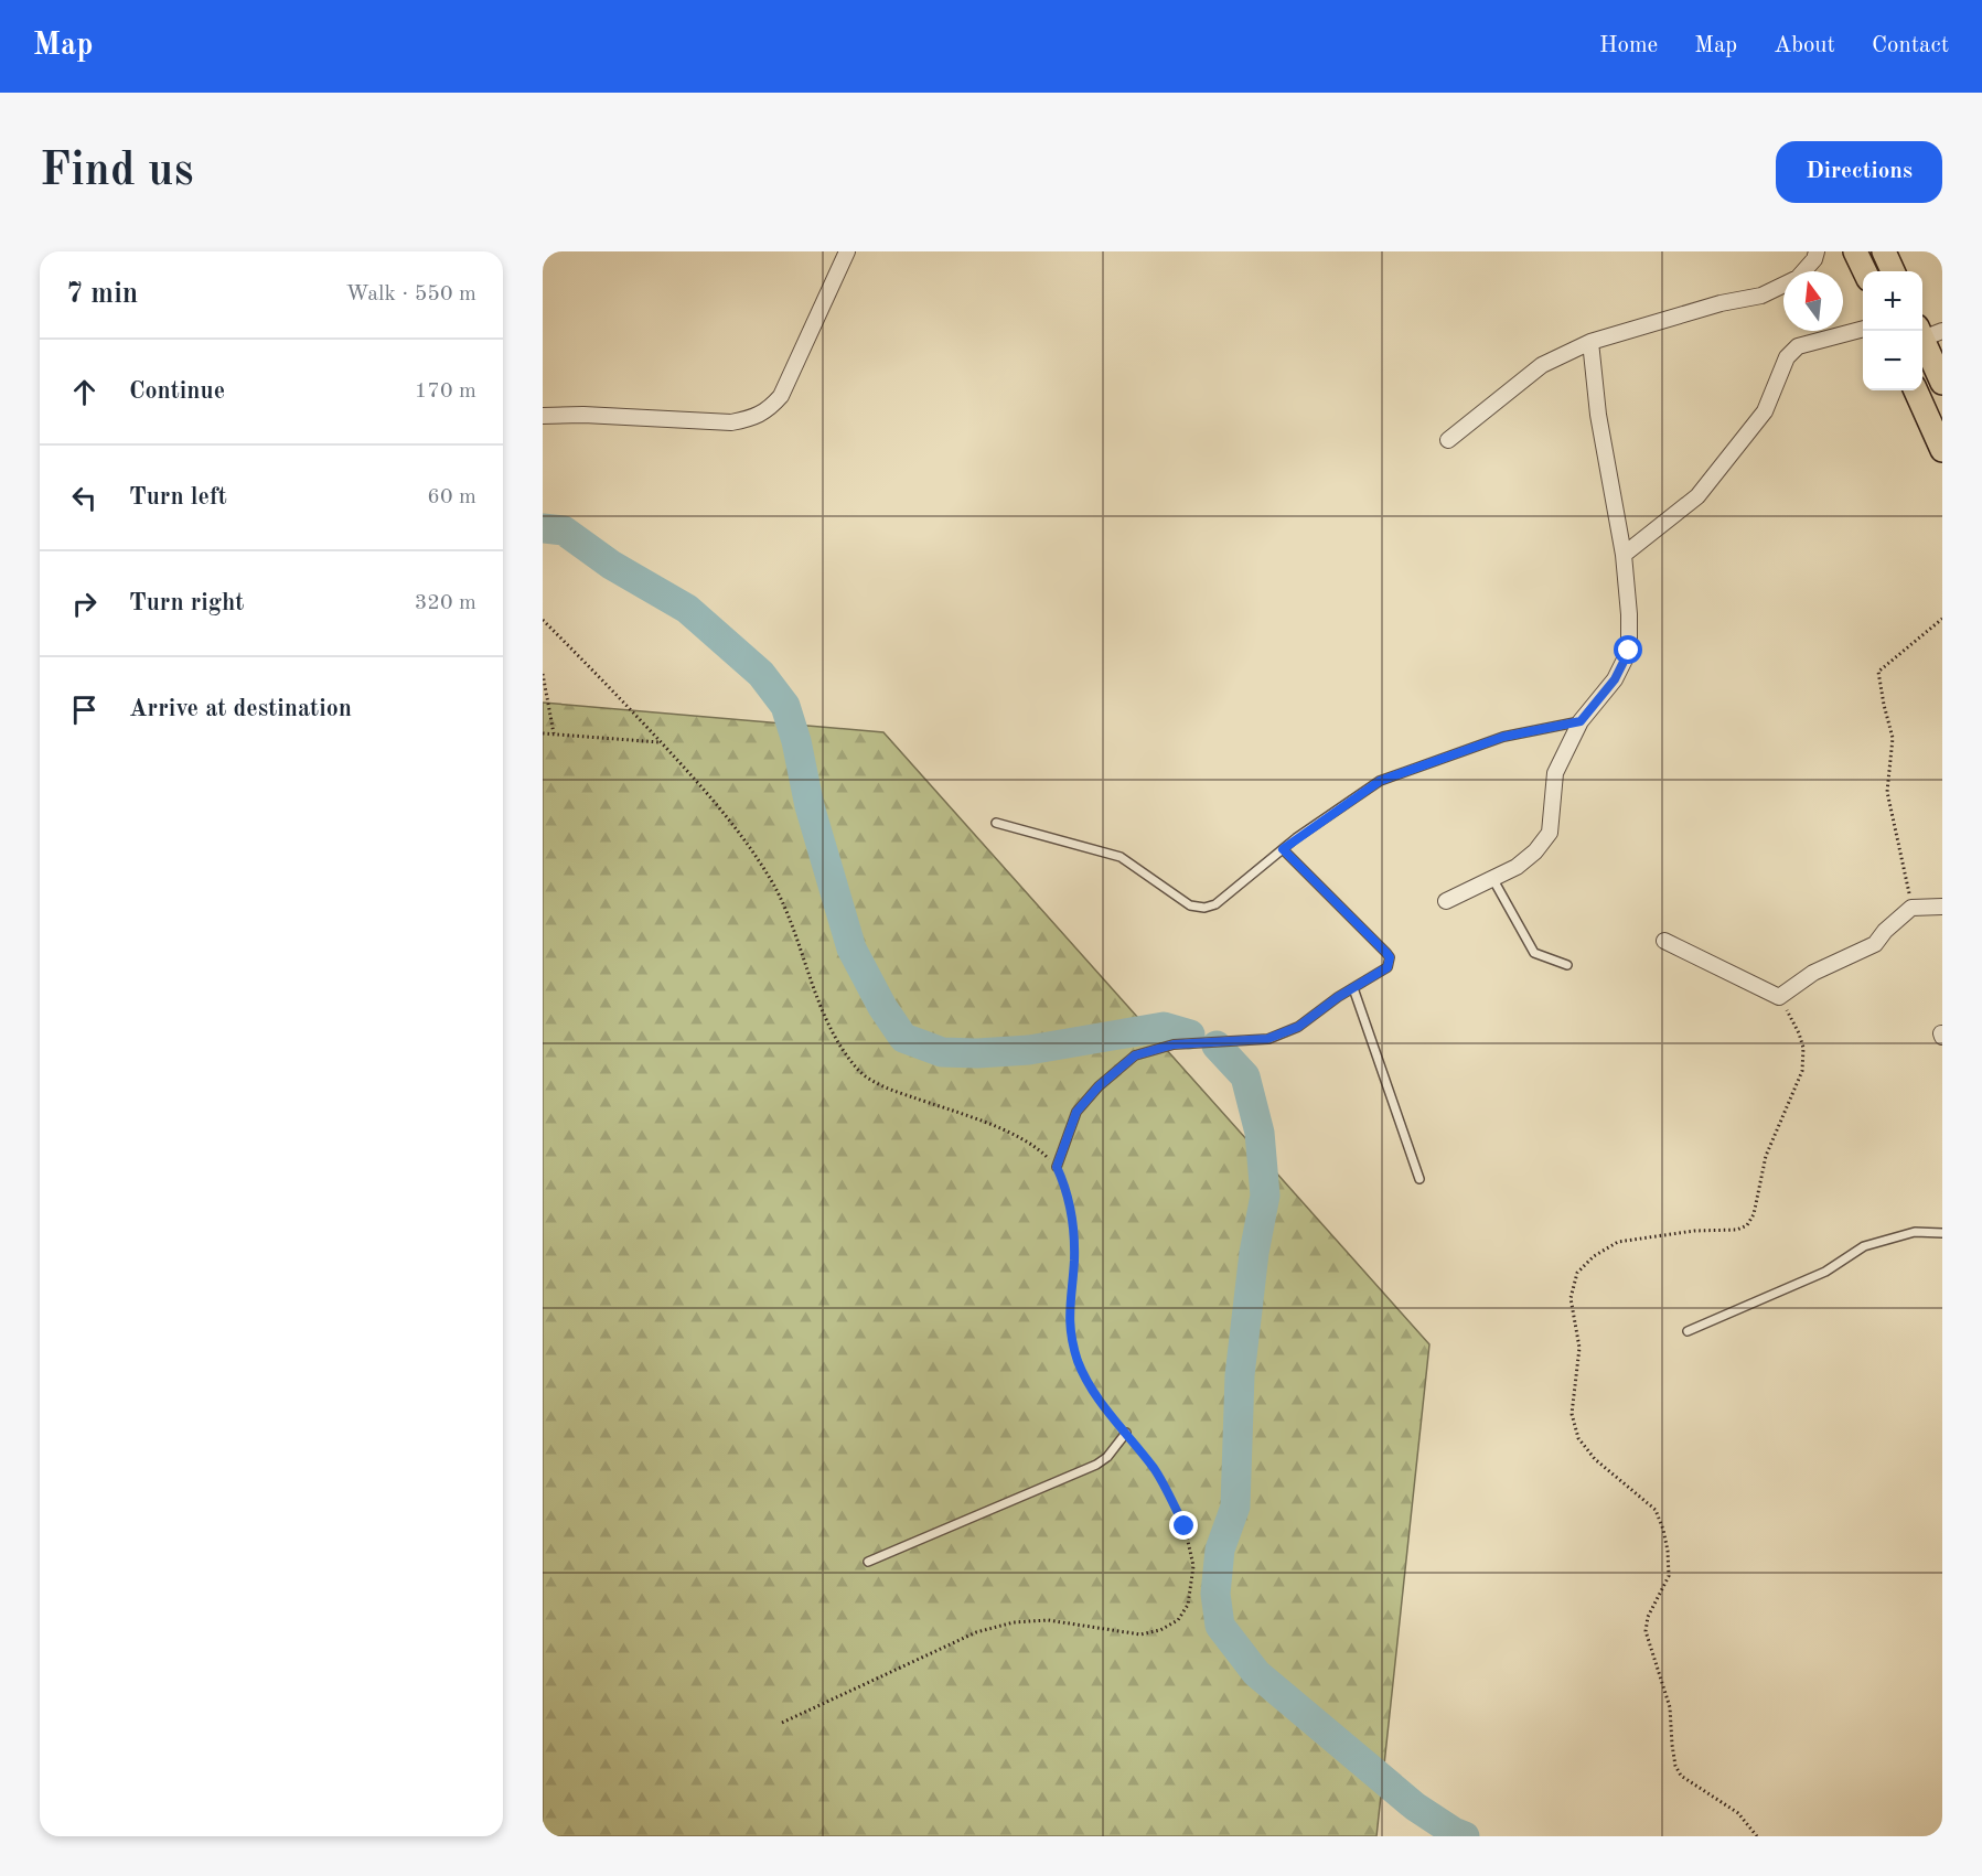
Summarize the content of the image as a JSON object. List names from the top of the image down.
{
  "north": "top",
  "page": {
    "header": "Map",
    "nav": [
      "Home",
      "Map",
      "About",
      "Contact"
    ],
    "buttons": "Directions",
    "title": "Find us",
    "heading": ["7 min", "Walk · 550 m"],
    "map_buttons": ["+", "−"],
    "list": [
      ["Continue", "170 m"],
      ["Turn left", "60 m"],
      ["Turn right", "320 m"],
      "Arrive at destination"
    ]
  }
}
